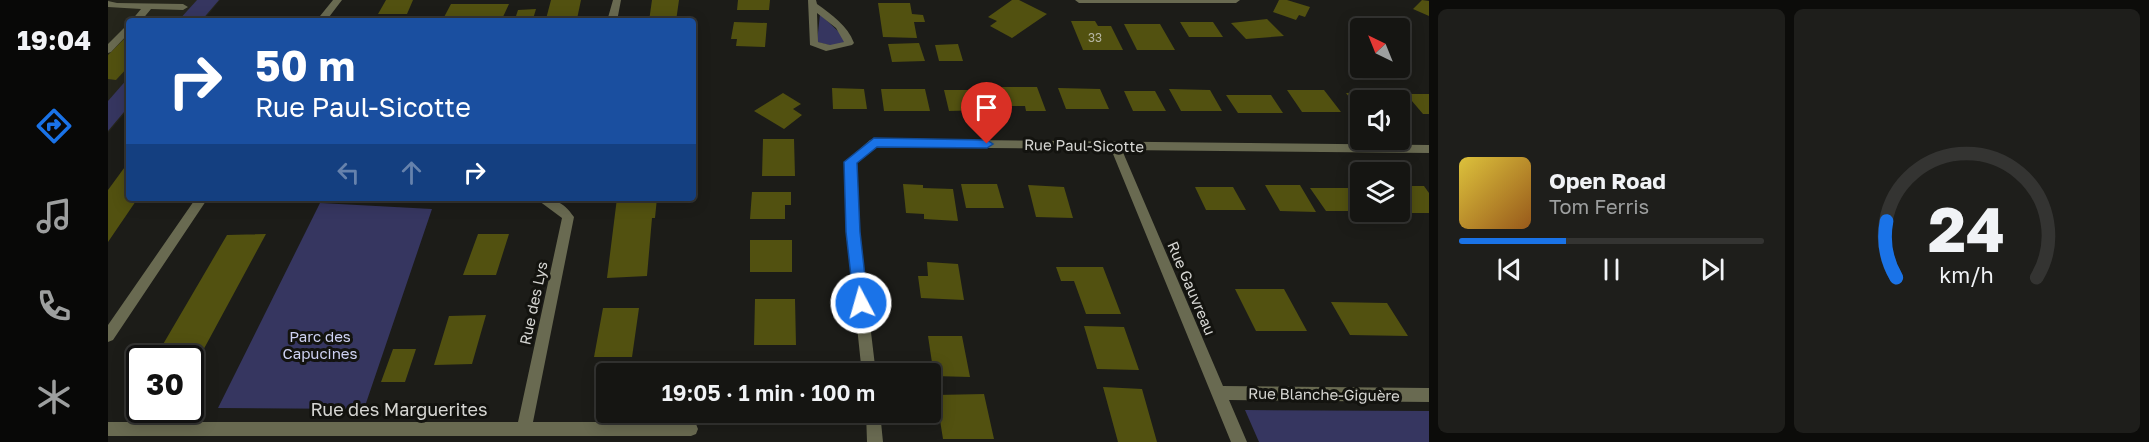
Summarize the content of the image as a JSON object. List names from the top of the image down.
{
  "streets": {
    "street": [
      "Rue Paul-Sicotte",
      "Rue Gauvreau",
      "Rue des Lys",
      "Rue Blanche-Giguère",
      "Rue des Marguerites"
    ]
  },
  "crossings": [
    ["Rue Paul-Sicotte", "Rue Gauvreau"],
    ["Rue Gauvreau", "Rue Blanche-Giguère"],
    ["Rue des Lys", "Rue des Marguerites"]
  ],
  "parks": ["Parc des Capucines"],
  "house_numbers": ["33"],
  "north": "top left",
  "page": {
    "tabs": "19:04",
    "turn": ["50 m", "Rue Paul-Sicotte"],
    "song": ["Open Road", "Tom Ferris"],
    "limit": "30",
    "trip": "19:05 · 1 min · 100 m",
    "gauge": ["24", "km/h"]
  }
}
